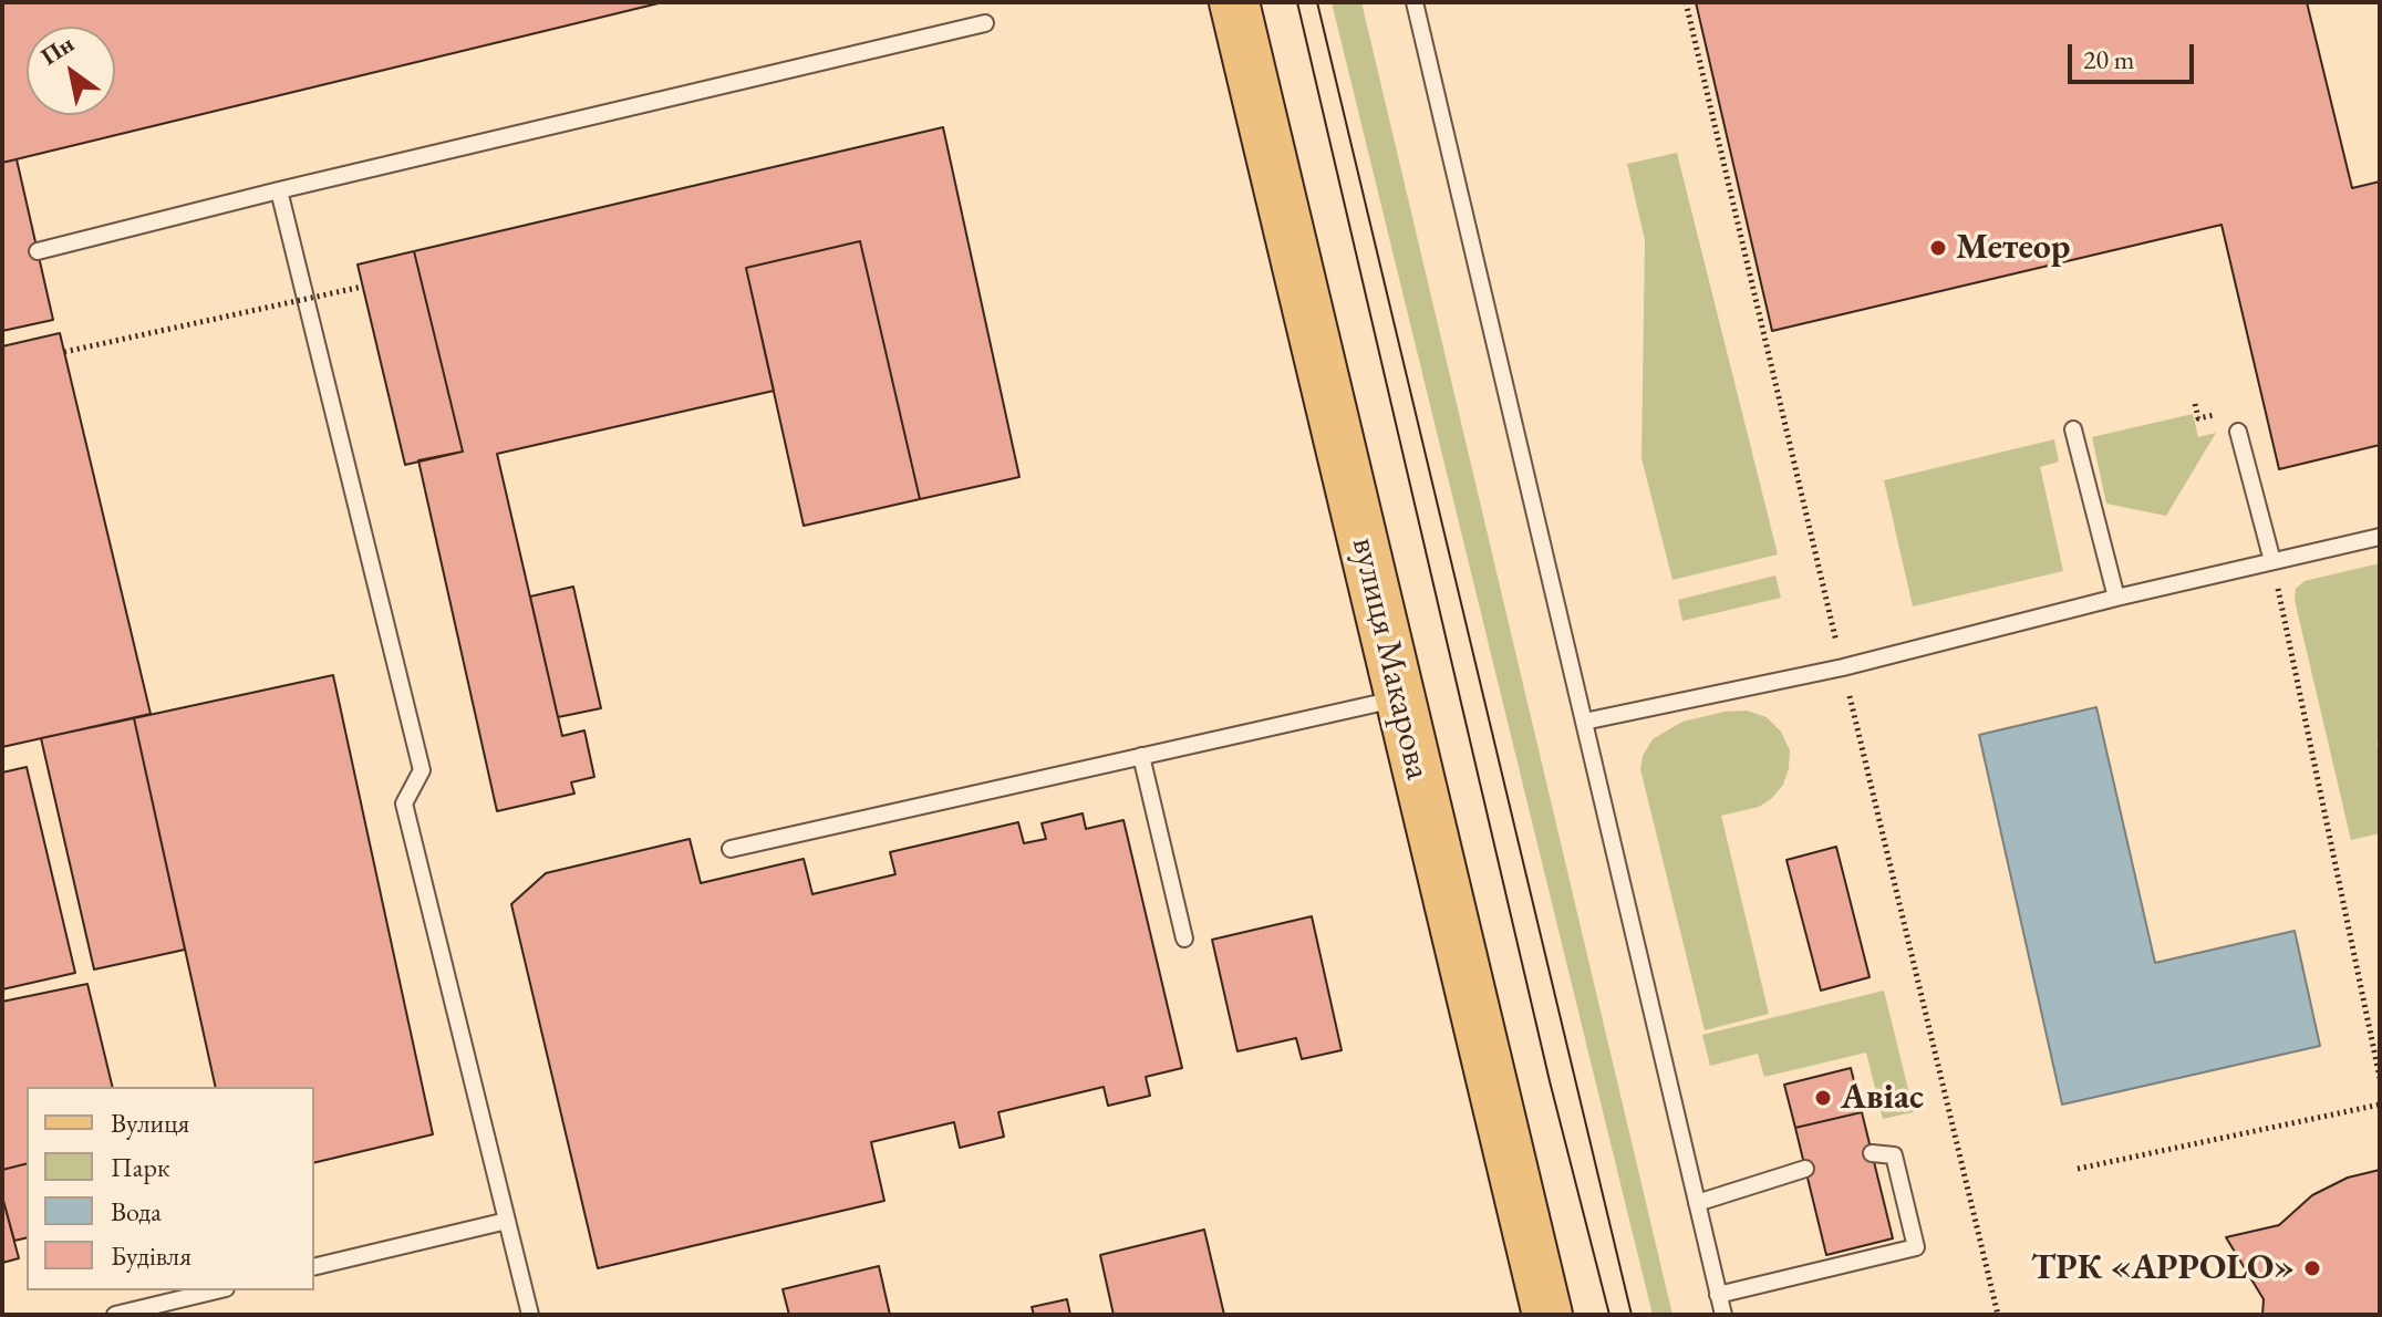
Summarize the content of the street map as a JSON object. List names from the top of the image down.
{
  "streets": {
    "main road": ["вулиця Макарова"]
  },
  "places": ["Метеор", "Авіас", "ТРК «APPOLO»"],
  "legend": [
    "Вулиця",
    "Парк",
    "Вода",
    "Будівля"
  ],
  "scale_bar": "20 m",
  "north": "top left"
}
